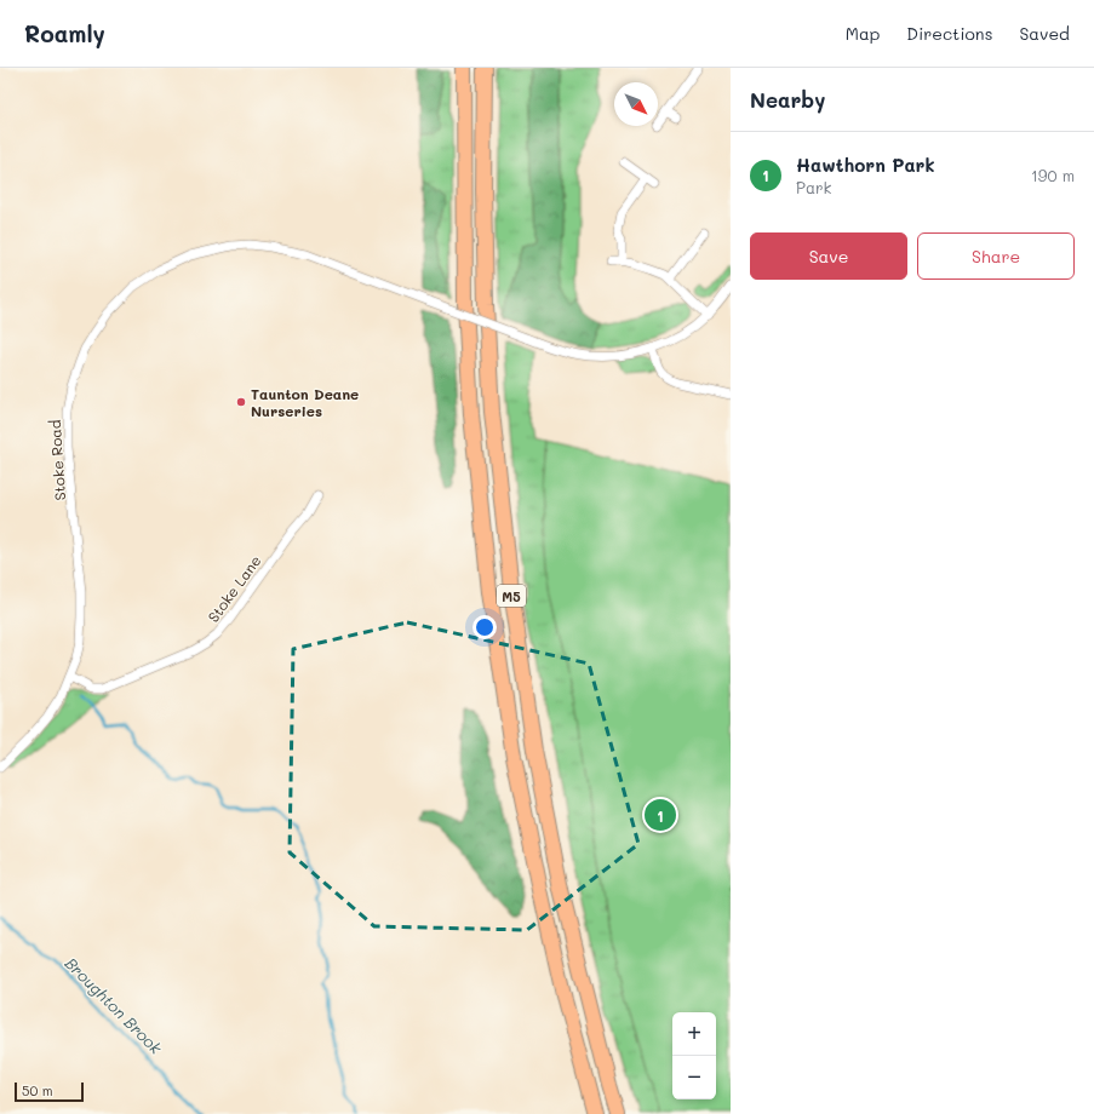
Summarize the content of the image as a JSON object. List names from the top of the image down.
{
  "streets": {
    "highway": ["M5"],
    "street": ["Stoke Road", "Stoke Lane"]
  },
  "crossings": [
    ["Stoke Road", "Stoke Lane"]
  ],
  "water": ["Broughton Brook"],
  "places": ["Taunton Deane Nurseries"],
  "scale_bar": "50 m",
  "north": "bottom right",
  "page": {
    "header": "Roamly",
    "nav": ["Map", "Directions", "Saved"],
    "heading": "Nearby",
    "list": [
      {
        "mark": "1",
        "name": "Hawthorn Park",
        "note": "Park",
        "value": "190 m"
      }
    ],
    "buttons": ["Save", "Share"],
    "pins": "1",
    "map_buttons": ["+", "−"],
    "scale": "50 m"
  }
}
